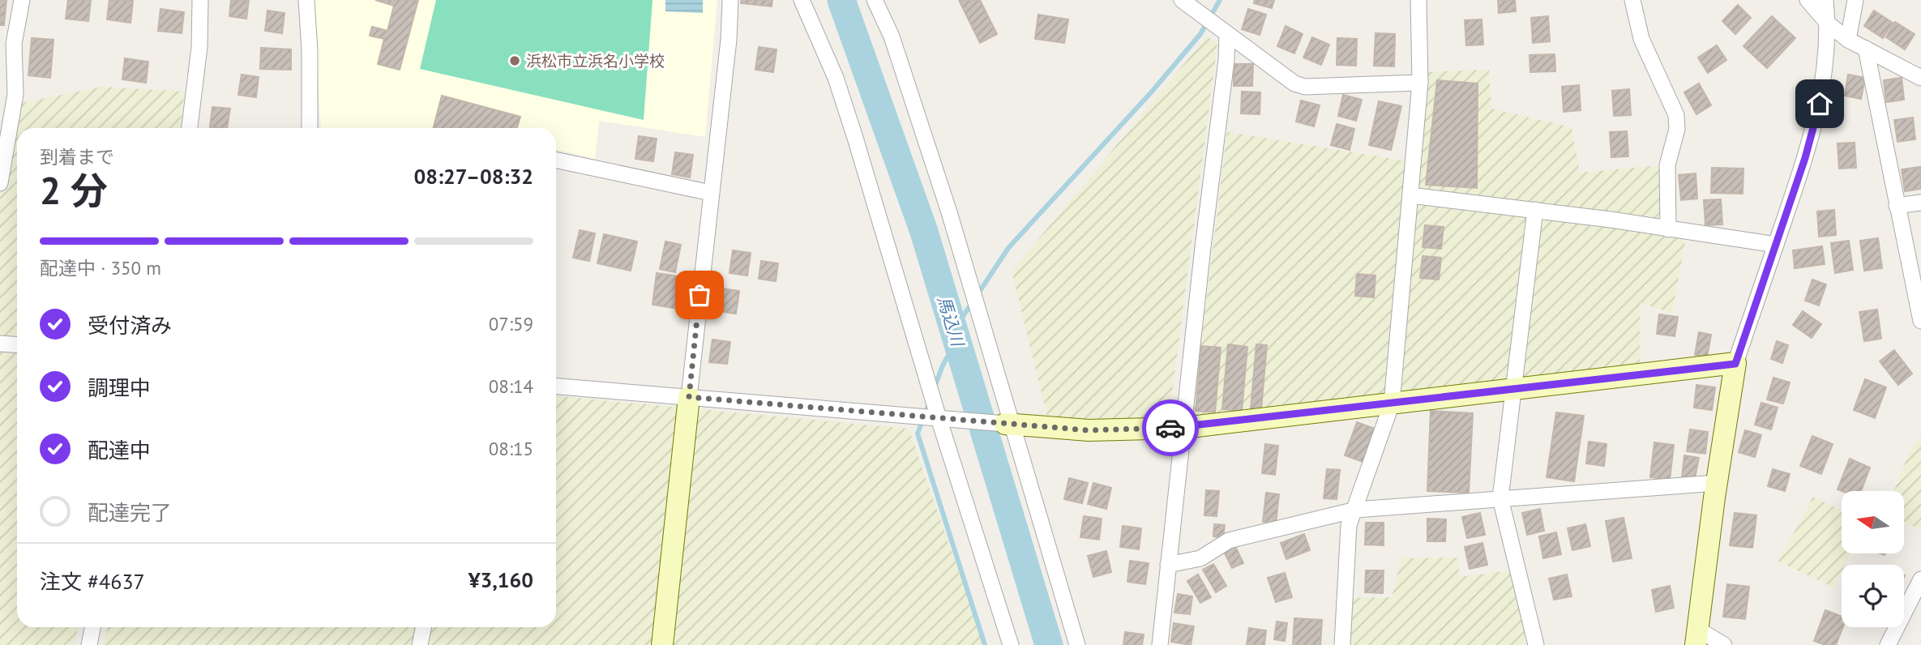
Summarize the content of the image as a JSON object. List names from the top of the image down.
{
  "water": ["馬込川"],
  "places": ["浜松市立浜名小学校"],
  "north": "left",
  "page": {
    "heading": ["2 分", "到着まで", "08:27–08:32"],
    "panel": ["注文 #4637", "¥3,160"],
    "bar": "配達中 · 350 m",
    "list": [
      ["受付済み", "07:59"],
      ["調理中", "08:14"],
      ["配達中", "08:15"],
      "配達完了"
    ]
  }
}
